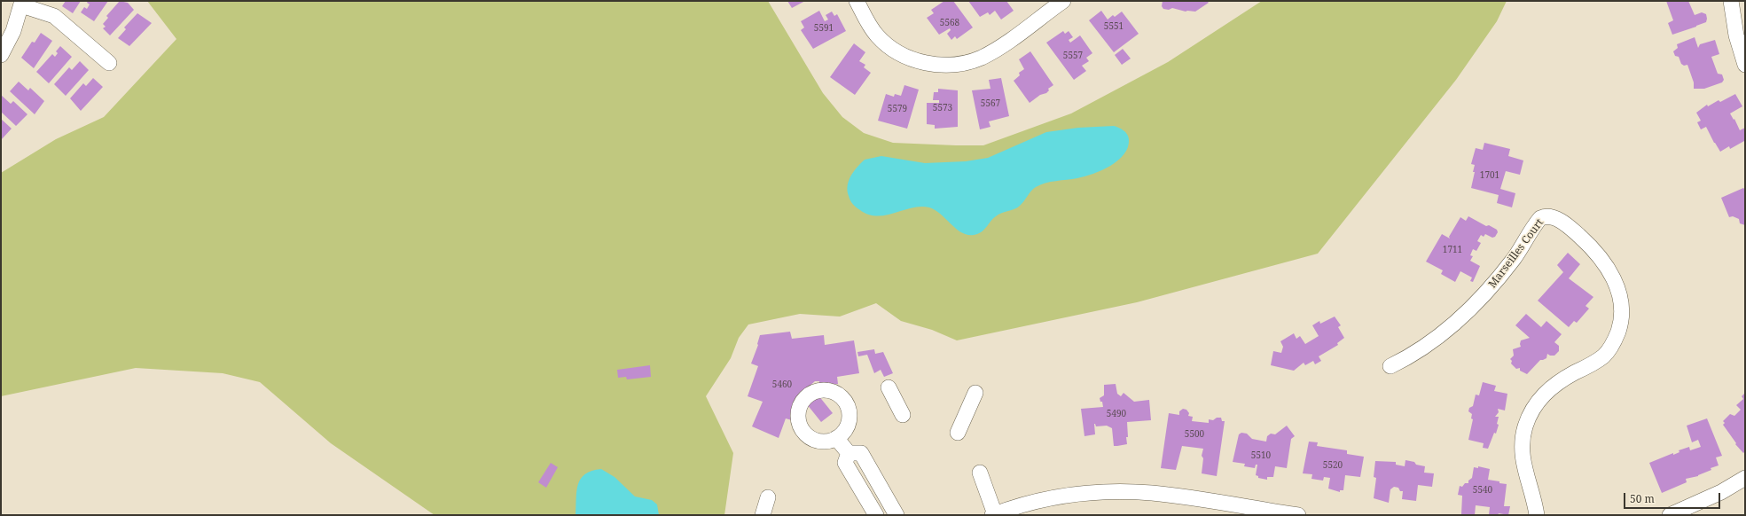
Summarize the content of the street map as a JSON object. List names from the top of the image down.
{
  "streets": {
    "street": ["Marseilles Court"]
  },
  "house_numbers": [
    "5568",
    "5551",
    "5591",
    "5557",
    "5567",
    "5573",
    "5579",
    "1701",
    "1711",
    "5460",
    "5490",
    "5500",
    "5510",
    "5520",
    "5540"
  ],
  "scale_bar": "50 m"
}
